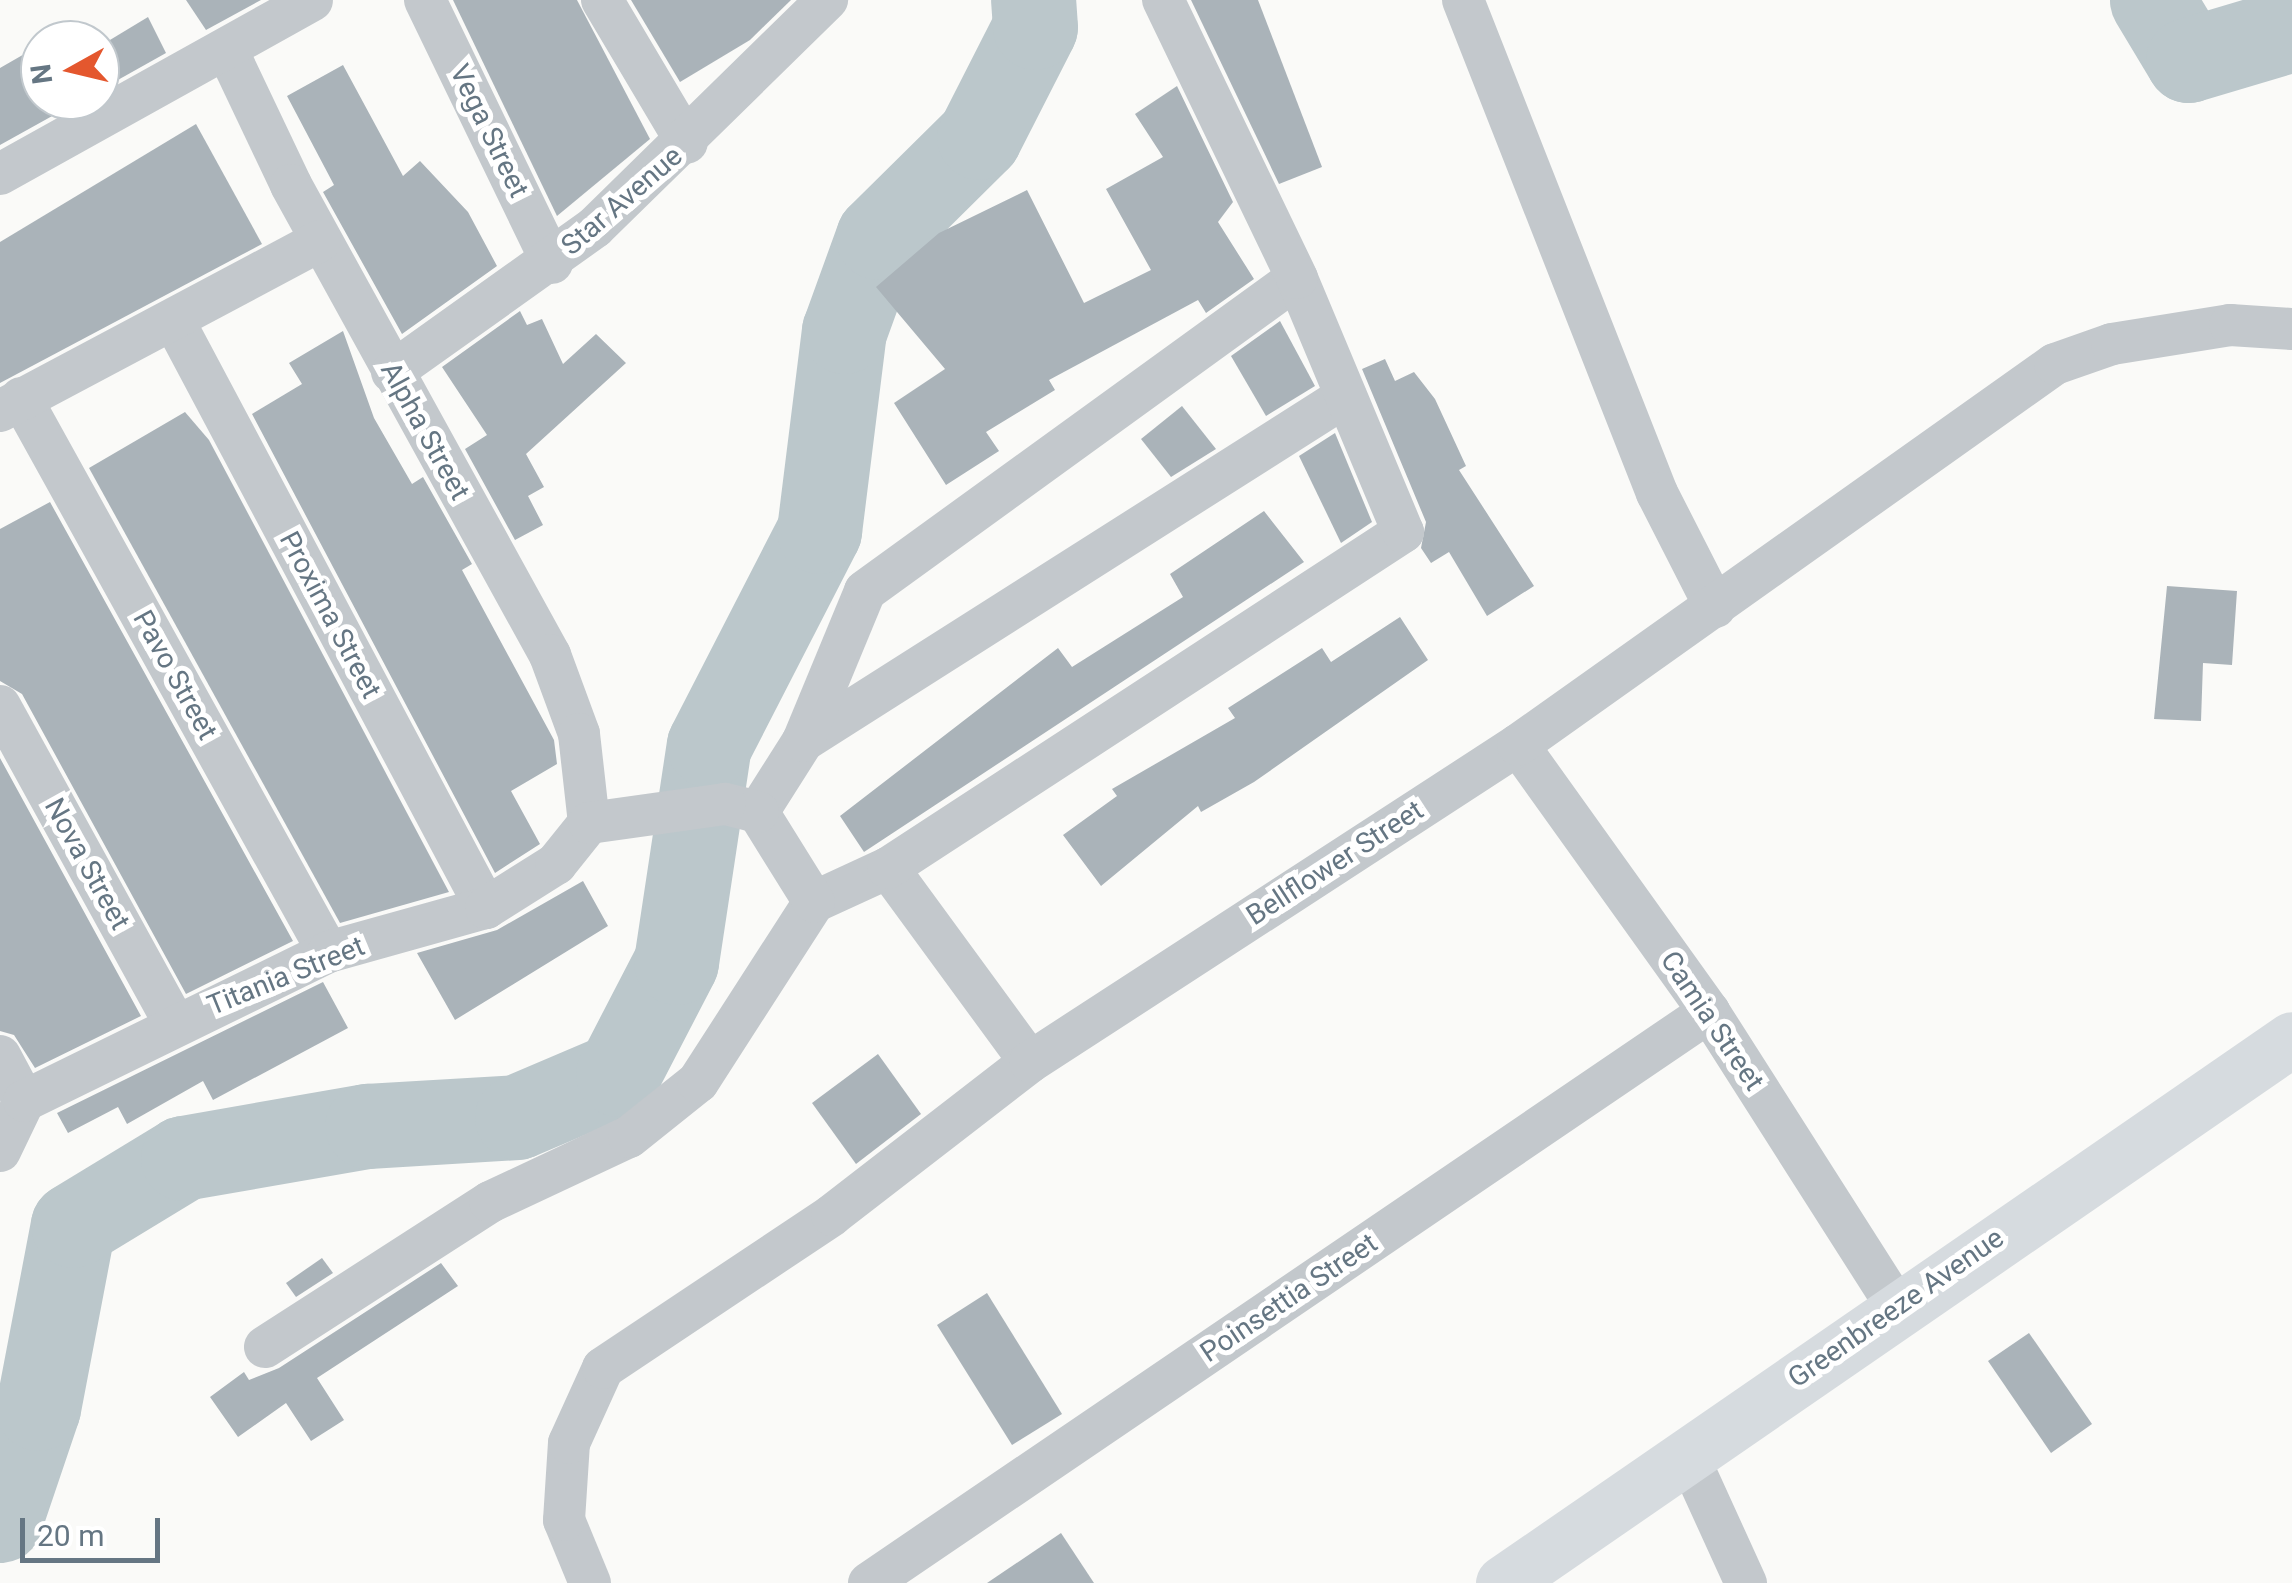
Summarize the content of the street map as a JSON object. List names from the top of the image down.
{
  "streets": {
    "street": [
      "Vega Street",
      "Star Avenue",
      "Alpha Street",
      "Proxima Street",
      "Pavo Street",
      "Bellflower Street",
      "Nova Street",
      "Titania Street",
      "Camia Street",
      "Poinsettia Street",
      "Greenbreeze Avenue"
    ]
  },
  "crossings": [
    ["Vega Street", "Star Avenue"],
    ["Star Avenue", "Alpha Street"],
    ["Alpha Street", "Titania Street"],
    ["Proxima Street", "Titania Street"],
    ["Pavo Street", "Titania Street"],
    ["Bellflower Street", "Camia Street"],
    ["Nova Street", "Titania Street"],
    ["Camia Street", "Poinsettia Street"],
    ["Camia Street", "Greenbreeze Avenue"]
  ],
  "scale_bar": "20 m",
  "north": "left"
}
